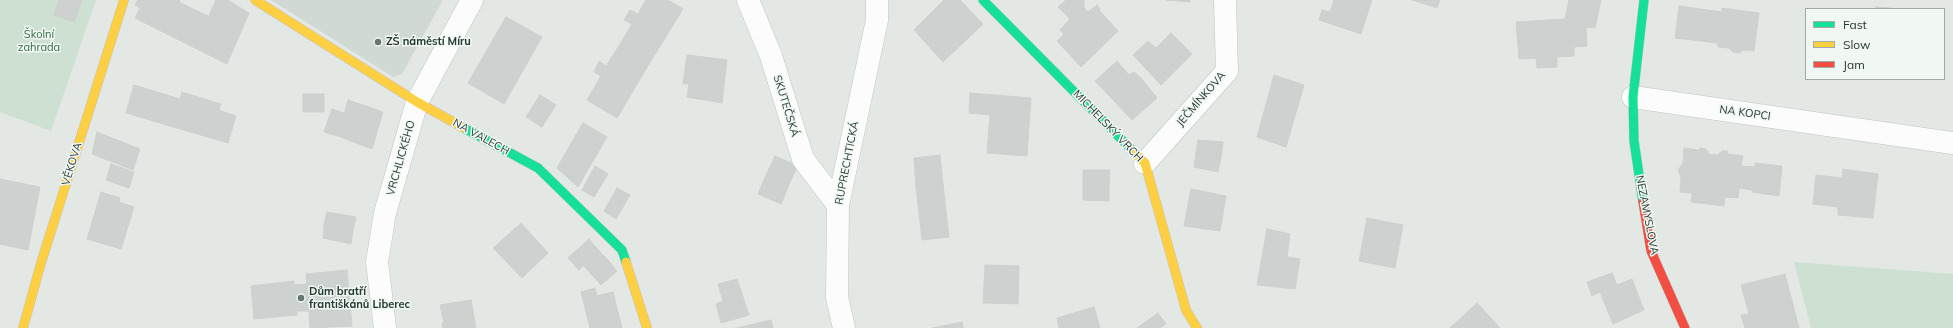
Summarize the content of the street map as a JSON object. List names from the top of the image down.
{
  "streets": {
    "street": [
      "JEČMÍNKOVA",
      "SKUTEČSKÁ",
      "NA KOPCI",
      "MICHELSKÝ VRCH",
      "NA VALECH",
      "VRCHLICKÉHO",
      "RUPRECHTICKÁ",
      "VĚKOVA",
      "NEZAMYSLOVA"
    ]
  },
  "crossings": [
    ["JEČMÍNKOVA", "MICHELSKÝ VRCH"],
    ["SKUTEČSKÁ", "RUPRECHTICKÁ"],
    ["NA KOPCI", "NEZAMYSLOVA"],
    ["NA VALECH", "VRCHLICKÉHO"]
  ],
  "parks": ["Školní zahrada"],
  "places": ["ZŠ náměstí Míru", "Dům bratří františkánů Liberec"],
  "legend": ["Fast", "Slow", "Jam"]
}
